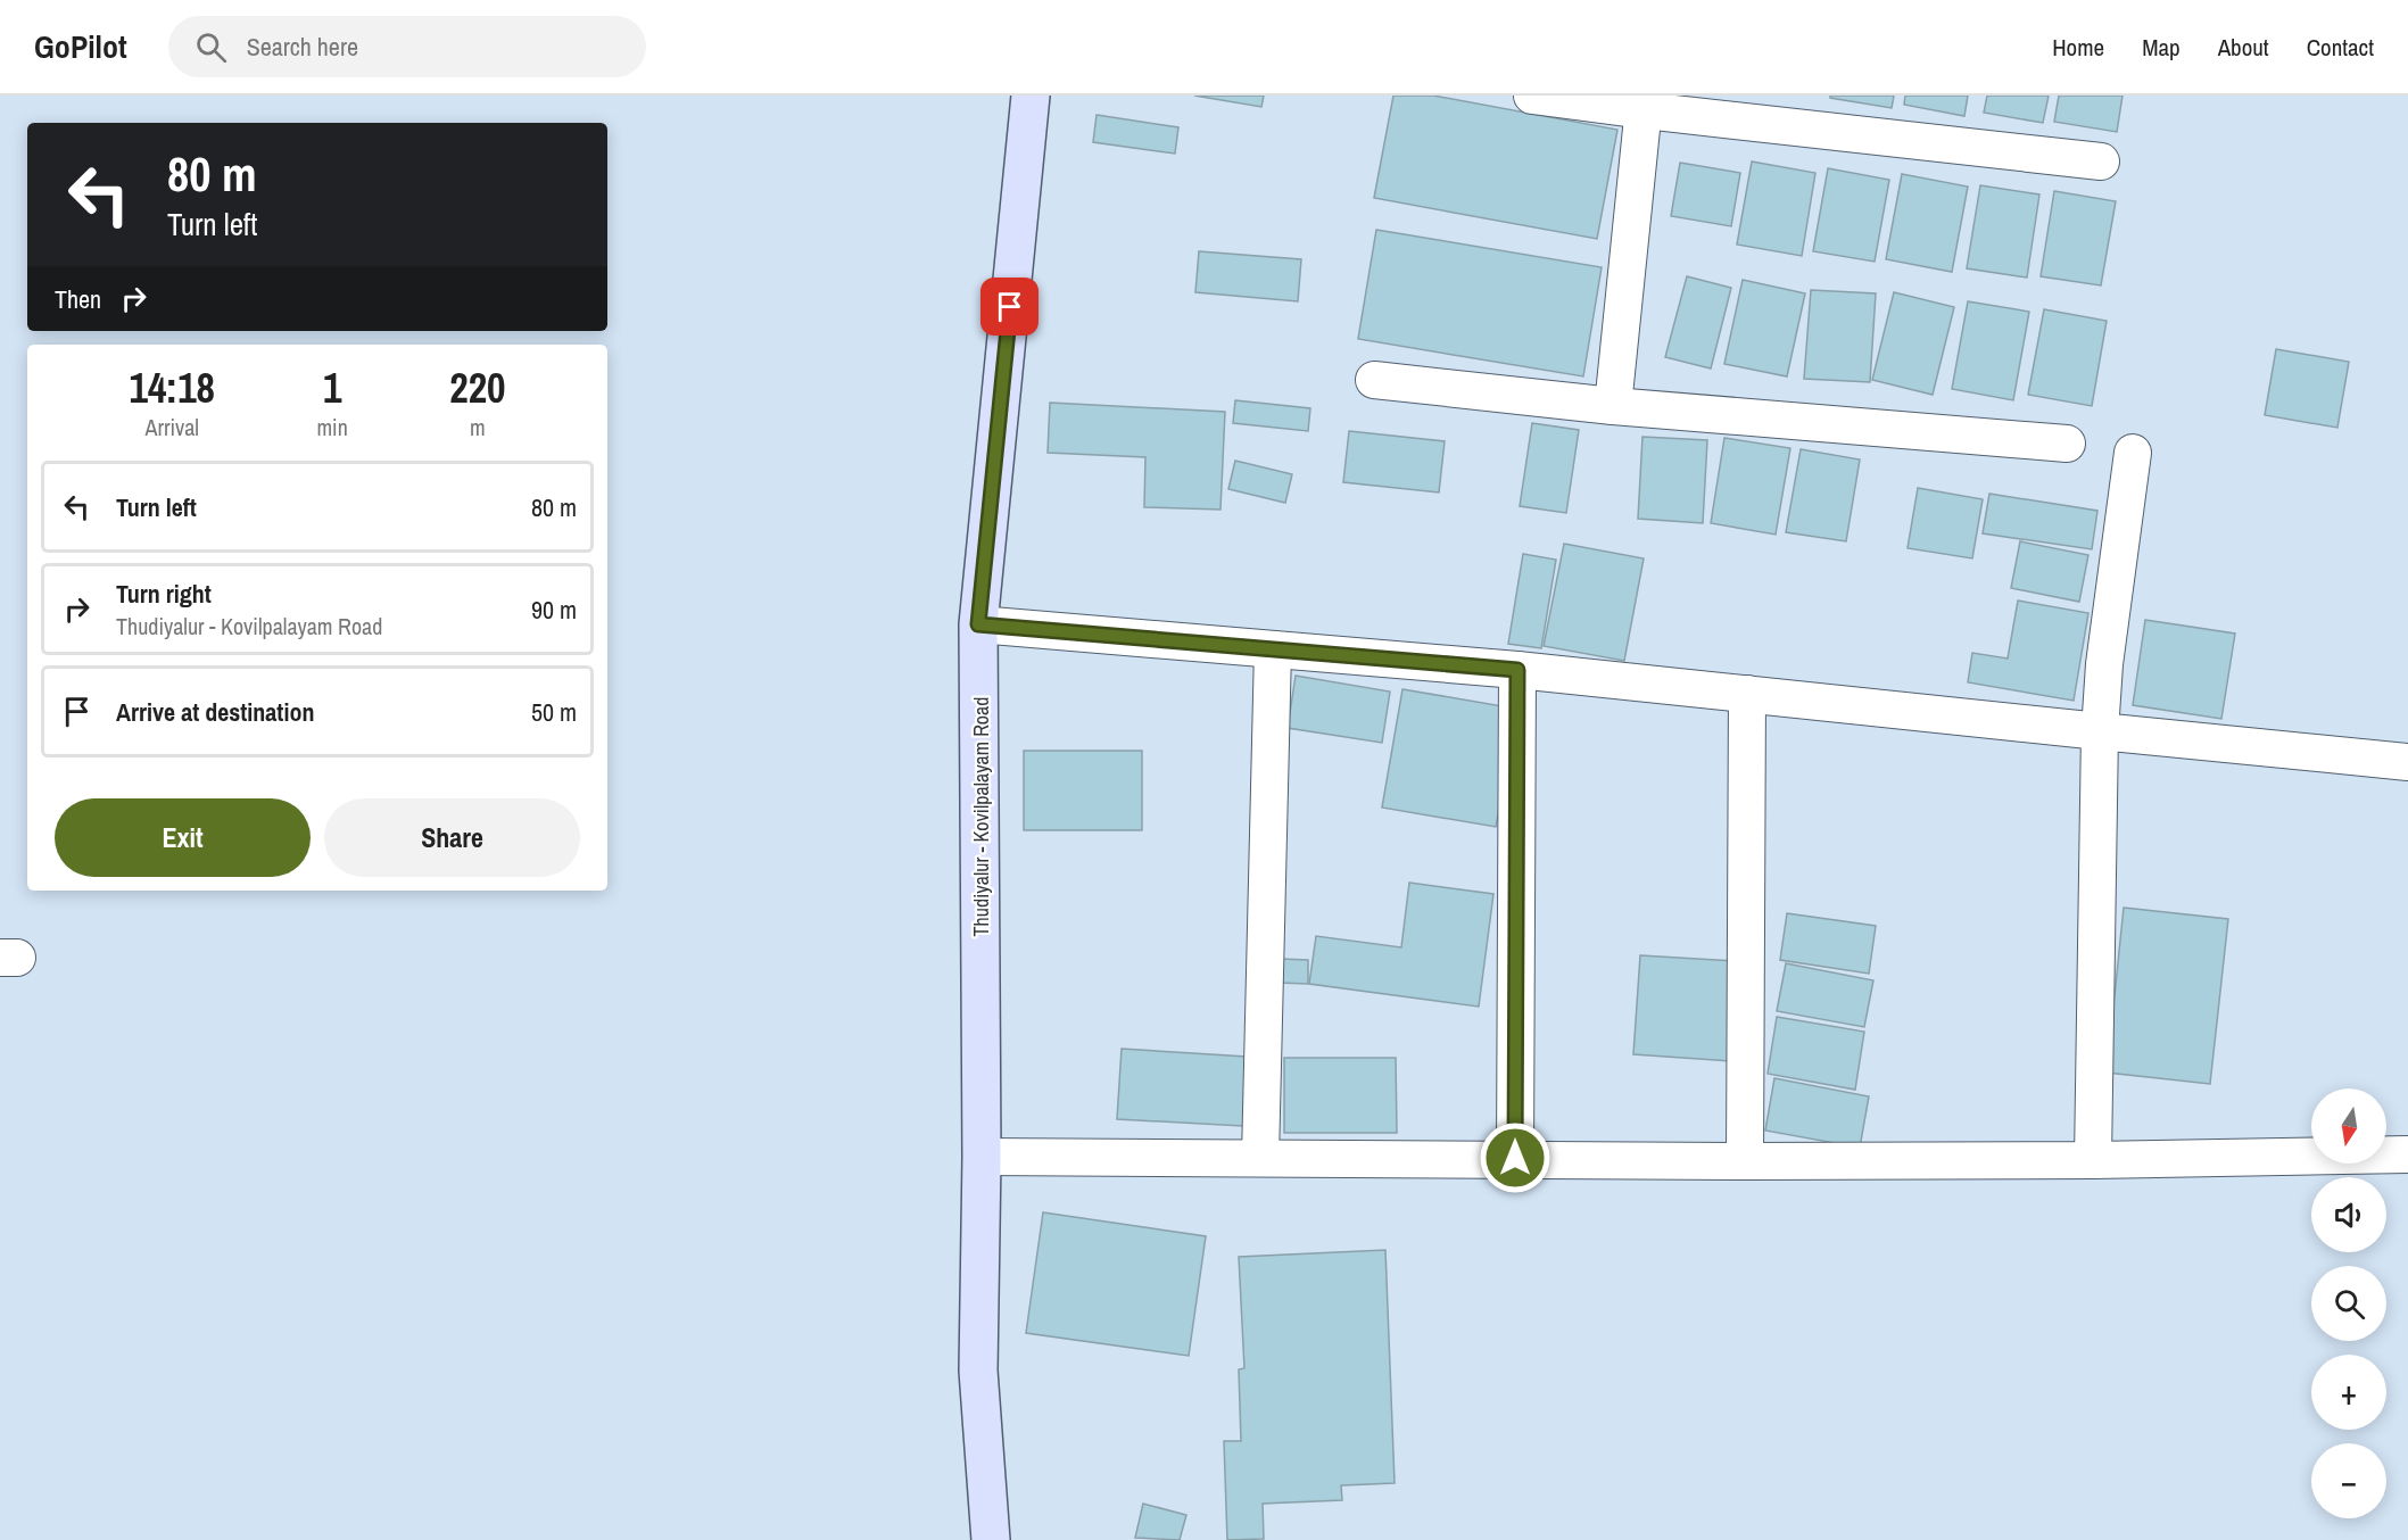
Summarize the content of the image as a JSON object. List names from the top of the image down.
{
  "streets": {
    "main road": ["Thudiyalur - Kovilpalayam Road"]
  },
  "north": "bottom",
  "page": {
    "header": "GoPilot",
    "search": "Search here",
    "nav": [
      "Home",
      "Map",
      "About",
      "Contact"
    ],
    "turn": ["80 m", "Turn left"],
    "then": "Then",
    "eta": [
      "14:18",
      "Arrival",
      "1",
      "min",
      "220",
      "m"
    ],
    "list": [
      {
        "name": "Turn left",
        "value": "80 m"
      },
      {
        "name": "Turn right",
        "note": "Thudiyalur - Kovilpalayam Road",
        "value": "90 m"
      },
      {
        "name": "Arrive at destination",
        "value": "50 m"
      }
    ],
    "buttons": ["Exit", "Share"],
    "map_buttons": ["+", "−"]
  }
}
